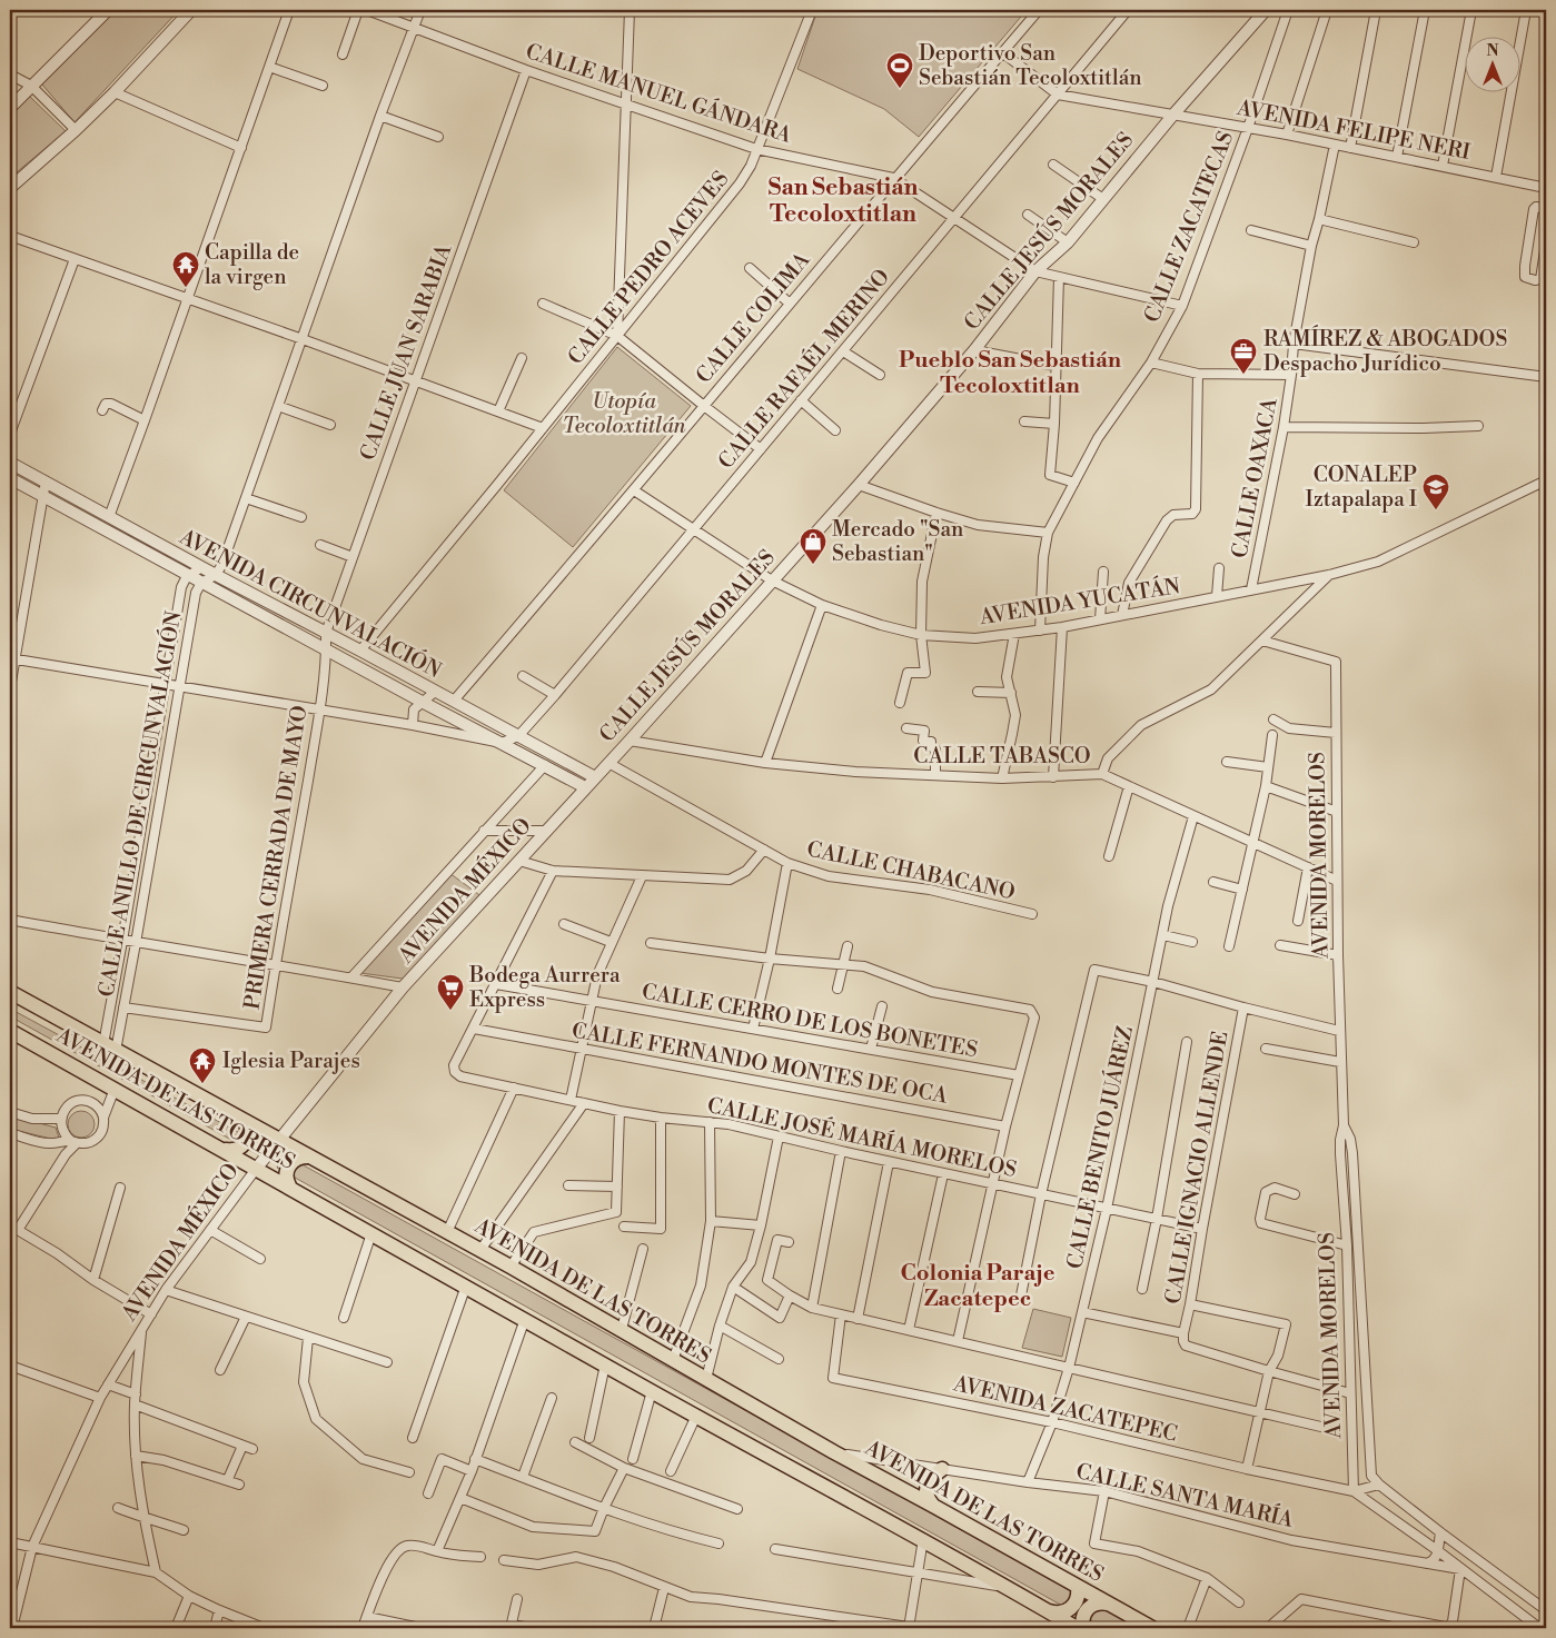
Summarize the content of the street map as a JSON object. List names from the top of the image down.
{
  "streets": {
    "main road": ["AVENIDA DE LAS TORRES"],
    "street": [
      "CALLE MANUEL GÁNDARA",
      "AVENIDA FELIPE NERI",
      "CALLE ZACATECAS",
      "CALLE JESÚS MORALES",
      "CALLE PEDRO ACEVES",
      "CALLE COLIMA",
      "CALLE JUAN SARABIA",
      "CALLE RAFAÉL MERINO",
      "CALLE OAXACA",
      "AVENIDA YUCATÁN",
      "AVENIDA CIRCUNVALACIÓN",
      "CALLE TABASCO",
      "CALLE ANILLO DE CIRCUNVALACIÓN",
      "AVENIDA MORELOS",
      "PRIMERA CERRADA DE MAYO",
      "CALLE CHABACANO",
      "AVENIDA MÉXICO",
      "CALLE CERRO DE LOS BONETES",
      "CALLE FERNANDO MONTES DE OCA",
      "CALLE JOSÉ MARÍA MORELOS",
      "CALLE BENITO JUÁREZ",
      "CALLE IGNACIO ALLENDE",
      "AVENIDA ZACATEPEC",
      "CALLE SANTA MARÍA"
    ]
  },
  "crossings": [
    ["CALLE MANUEL GÁNDARA", "CALLE ZACATECAS"],
    ["CALLE MANUEL GÁNDARA", "CALLE JESÚS MORALES"],
    ["CALLE MANUEL GÁNDARA", "CALLE PEDRO ACEVES"],
    ["CALLE MANUEL GÁNDARA", "CALLE COLIMA"],
    ["CALLE MANUEL GÁNDARA", "CALLE JUAN SARABIA"],
    ["CALLE MANUEL GÁNDARA", "CALLE RAFAÉL MERINO"],
    ["AVENIDA FELIPE NERI", "CALLE ZACATECAS"],
    ["AVENIDA FELIPE NERI", "CALLE JESÚS MORALES"],
    ["AVENIDA FELIPE NERI", "CALLE COLIMA"],
    ["AVENIDA FELIPE NERI", "CALLE RAFAÉL MERINO"],
    ["AVENIDA FELIPE NERI", "CALLE OAXACA"],
    ["CALLE ZACATECAS", "AVENIDA YUCATÁN"],
    ["CALLE JESÚS MORALES", "AVENIDA YUCATÁN"],
    ["CALLE JESÚS MORALES", "AVENIDA CIRCUNVALACIÓN"],
    ["CALLE JESÚS MORALES", "CALLE TABASCO"],
    ["CALLE JESÚS MORALES", "CALLE CHABACANO"],
    ["CALLE JESÚS MORALES", "AVENIDA MÉXICO"],
    ["CALLE PEDRO ACEVES", "AVENIDA CIRCUNVALACIÓN"],
    ["CALLE COLIMA", "AVENIDA YUCATÁN"],
    ["CALLE COLIMA", "AVENIDA CIRCUNVALACIÓN"],
    ["CALLE JUAN SARABIA", "AVENIDA CIRCUNVALACIÓN"],
    ["CALLE JUAN SARABIA", "PRIMERA CERRADA DE MAYO"],
    ["CALLE RAFAÉL MERINO", "AVENIDA YUCATÁN"],
    ["CALLE RAFAÉL MERINO", "AVENIDA CIRCUNVALACIÓN"],
    ["CALLE OAXACA", "AVENIDA YUCATÁN"],
    ["AVENIDA YUCATÁN", "CALLE TABASCO"],
    ["AVENIDA CIRCUNVALACIÓN", "CALLE ANILLO DE CIRCUNVALACIÓN"],
    ["AVENIDA CIRCUNVALACIÓN", "PRIMERA CERRADA DE MAYO"],
    ["AVENIDA CIRCUNVALACIÓN", "AVENIDA MÉXICO"],
    ["CALLE TABASCO", "AVENIDA MORELOS"],
    ["CALLE ANILLO DE CIRCUNVALACIÓN", "PRIMERA CERRADA DE MAYO"],
    ["CALLE ANILLO DE CIRCUNVALACIÓN", "AVENIDA DE LAS TORRES"],
    ["AVENIDA MORELOS", "AVENIDA ZACATEPEC"],
    ["AVENIDA MÉXICO", "AVENIDA DE LAS TORRES"],
    ["CALLE FERNANDO MONTES DE OCA", "CALLE JOSÉ MARÍA MORELOS"],
    ["AVENIDA DE LAS TORRES", "CALLE SANTA MARÍA"],
    ["CALLE JOSÉ MARÍA MORELOS", "CALLE BENITO JUÁREZ"],
    ["CALLE JOSÉ MARÍA MORELOS", "CALLE IGNACIO ALLENDE"],
    ["CALLE BENITO JUÁREZ", "AVENIDA ZACATEPEC"],
    ["CALLE BENITO JUÁREZ", "CALLE SANTA MARÍA"],
    ["AVENIDA ZACATEPEC", "CALLE SANTA MARÍA"]
  ],
  "districts": ["San Sebastián Tecoloxtitlan", "Pueblo San Sebastián Tecoloxtitlan", "Colonia Paraje Zacatepec"],
  "parks": ["Utopía Tecoloxtitlán"],
  "places": {
    "sports": ["Deportivo San Sebastián Tecoloxtitlán"],
    "temple": ["Capilla de la virgen", "Iglesia Parajes"],
    "office": ["RAMÍREZ & ABOGADOS Despacho Jurídico"],
    "school or university": ["CONALEP Iztapalapa I"],
    "shop": ["Mercado \"San Sebastian\""],
    "supermarket": ["Bodega Aurrera Express"]
  },
  "north": "top"
}
